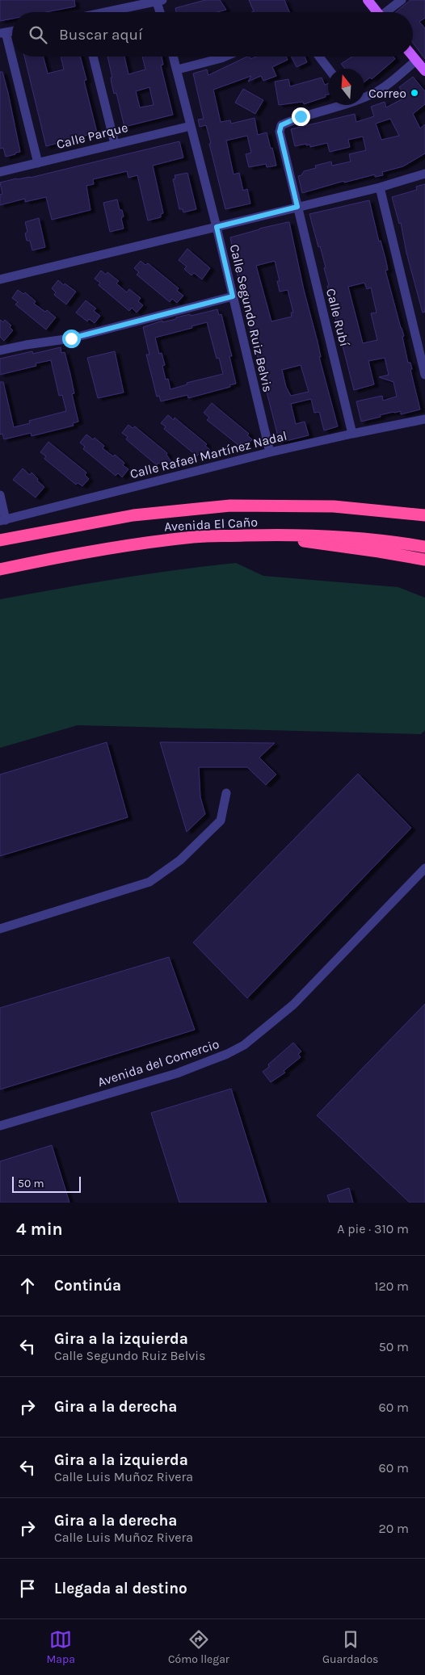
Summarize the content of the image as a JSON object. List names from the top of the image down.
{
  "streets": {
    "highway": ["Avenida El Caño"],
    "street": [
      "Calle Parque",
      "Calle Rubí",
      "Calle Segundo Ruiz Belvis",
      "Calle Rafael Martínez Nadal",
      "Avenida del Comercio"
    ]
  },
  "crossings": [
    ["Calle Parque", "Calle Segundo Ruiz Belvis"],
    ["Calle Rubí", "Calle Rafael Martínez Nadal"],
    ["Calle Segundo Ruiz Belvis", "Calle Rafael Martínez Nadal"]
  ],
  "places": ["Correo"],
  "scale_bar": "50 m",
  "north": "top",
  "page": {
    "search": "Buscar aquí",
    "scale": "50 m",
    "heading": ["4 min", "A pie · 310 m"],
    "list": [
      ["Continúa", "120 m"],
      ["Gira a la izquierda", "Calle Segundo Ruiz Belvis", "50 m"],
      ["Gira a la derecha", "60 m"],
      ["Gira a la izquierda", "Calle Luis Muñoz Rivera", "60 m"],
      ["Gira a la derecha", "Calle Luis Muñoz Rivera", "20 m"],
      "Llegada al destino"
    ],
    "nav": ["Mapa", "Cómo llegar", "Guardados"]
  }
}
